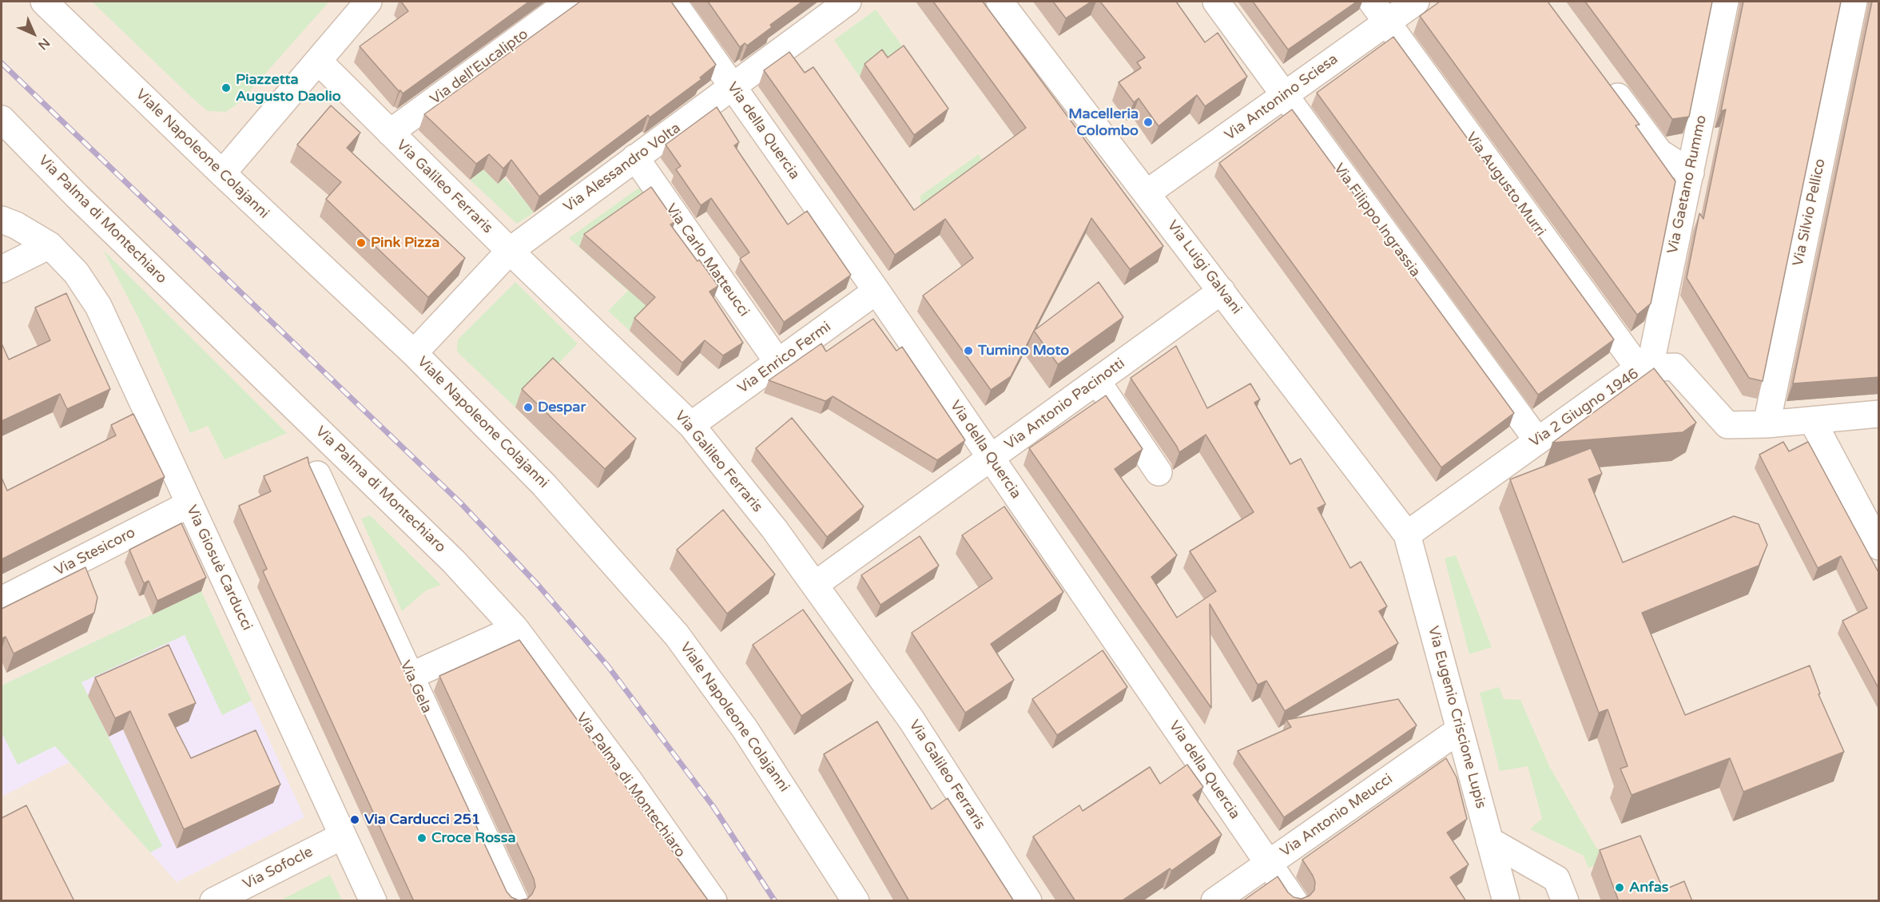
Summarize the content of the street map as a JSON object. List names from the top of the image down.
{
  "streets": {
    "street": [
      "Via dell'Eucalipto",
      "Via Antonino Sciesa",
      "Via della Quercia",
      "Viale Napoleone Colajanni",
      "Via Alessandro Volta",
      "Via Augusto Murri",
      "Via Gaetano Rummo",
      "Via Galileo Ferraris",
      "Via Silvio Pellico",
      "Via Palma di Montechiaro",
      "Via Filippo Ingrassia",
      "Via Carlo Matteucci",
      "Via Luigi Galvani",
      "Via Enrico Fermi",
      "Via Antonio Pacinotti",
      "Via 2 Giugno 1946",
      "Via Stesicoro",
      "Via Giosuè Carducci",
      "Via Gela",
      "Via Eugenio Criscione Lupis",
      "Via Antonio Meucci",
      "Via Sofocle"
    ]
  },
  "crossings": [
    ["Via dell'Eucalipto", "Via Galileo Ferraris"],
    ["Via Antonino Sciesa", "Via Augusto Murri"],
    ["Via Antonino Sciesa", "Via Filippo Ingrassia"],
    ["Via Antonino Sciesa", "Via Luigi Galvani"],
    ["Via della Quercia", "Via Alessandro Volta"],
    ["Via della Quercia", "Via Enrico Fermi"],
    ["Via della Quercia", "Via Antonio Pacinotti"],
    ["Via della Quercia", "Via Antonio Meucci"],
    ["Viale Napoleone Colajanni", "Via Alessandro Volta"],
    ["Via Alessandro Volta", "Via Galileo Ferraris"],
    ["Via Alessandro Volta", "Via Carlo Matteucci"],
    ["Via Augusto Murri", "Via Gaetano Rummo"],
    ["Via Augusto Murri", "Via 2 Giugno 1946"],
    ["Via Gaetano Rummo", "Via 2 Giugno 1946"],
    ["Via Galileo Ferraris", "Via Enrico Fermi"],
    ["Via Galileo Ferraris", "Via Antonio Pacinotti"],
    ["Via Silvio Pellico", "Via 2 Giugno 1946"],
    ["Via Filippo Ingrassia", "Via 2 Giugno 1946"],
    ["Via Carlo Matteucci", "Via Enrico Fermi"],
    ["Via Luigi Galvani", "Via Antonio Pacinotti"],
    ["Via Luigi Galvani", "Via 2 Giugno 1946"],
    ["Via Luigi Galvani", "Via Eugenio Criscione Lupis"],
    ["Via 2 Giugno 1946", "Via Eugenio Criscione Lupis"],
    ["Via Stesicoro", "Via Giosuè Carducci"],
    ["Via Giosuè Carducci", "Via Sofocle"],
    ["Via Eugenio Criscione Lupis", "Via Antonio Meucci"]
  ],
  "places": [
    "Piazzetta Augusto Daolio",
    "Macelleria Colombo",
    "Pink Pizza",
    "Tumino Moto",
    "Despar",
    "Via Carducci 251",
    "Croce Rossa",
    "Anfas"
  ],
  "north": "bottom right"
}
